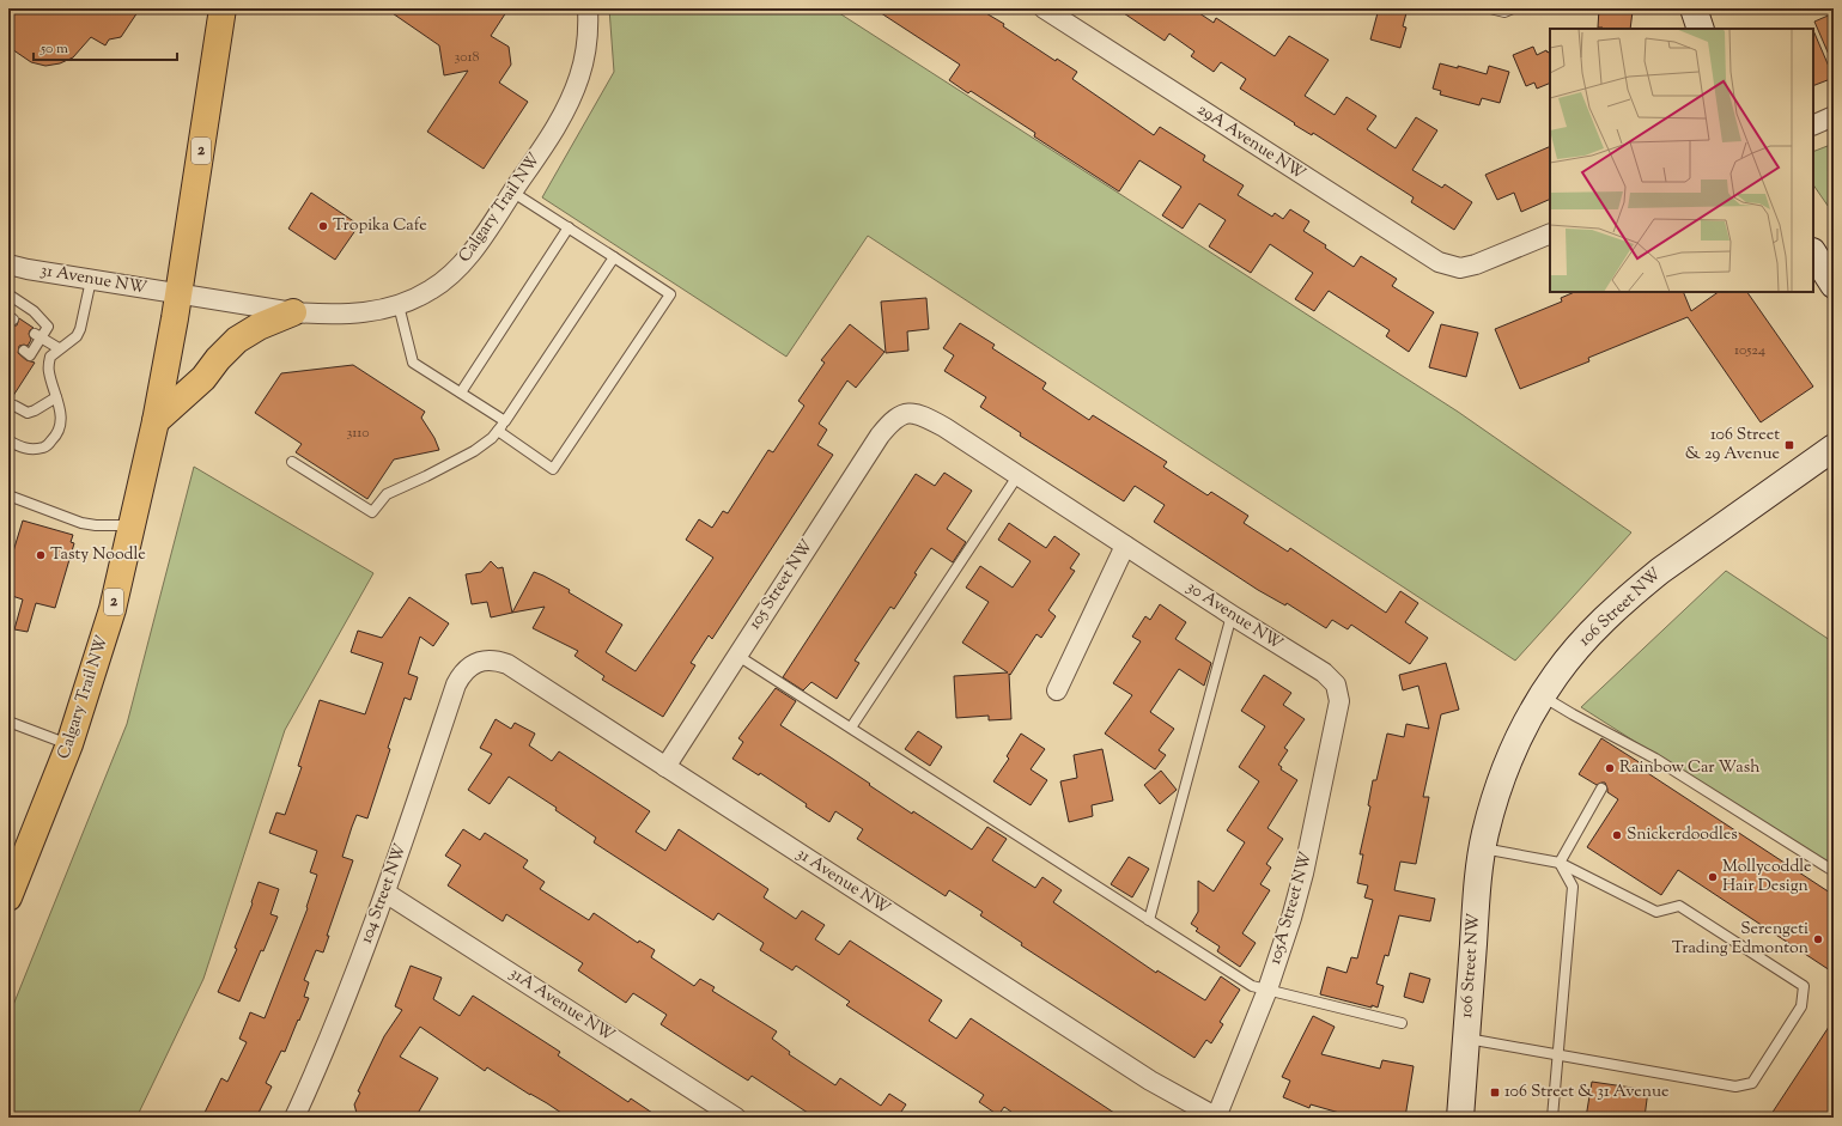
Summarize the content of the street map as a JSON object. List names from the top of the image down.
{
  "streets": {
    "highway": ["2", "Calgary Trail NW"],
    "street": [
      "29A Avenue NW",
      "31 Avenue NW",
      "105 Street NW",
      "106 Street NW",
      "30 Avenue NW",
      "104 Street NW",
      "105A Street NW",
      "31A Avenue NW"
    ]
  },
  "crossings": [
    ["Calgary Trail NW", "31 Avenue NW"],
    ["31 Avenue NW", "105 Street NW"],
    ["31 Avenue NW", "104 Street NW"],
    ["31 Avenue NW", "105A Street NW"],
    ["105 Street NW", "30 Avenue NW"],
    ["30 Avenue NW", "105A Street NW"],
    ["104 Street NW", "31A Avenue NW"]
  ],
  "places": {
    "other": [
      "Tropika Cafe",
      "Tasty Noodle",
      "Rainbow Car Wash",
      "Snickerdoodles",
      "Mollycoddle Hair Design",
      "Serengeti Trading Edmonton"
    ],
    "transit": ["106 Street & 29 Avenue", "106 Street & 31 Avenue"]
  },
  "house_numbers": ["3018", "10524", "3110"],
  "scale_bar": "50 m"
}
